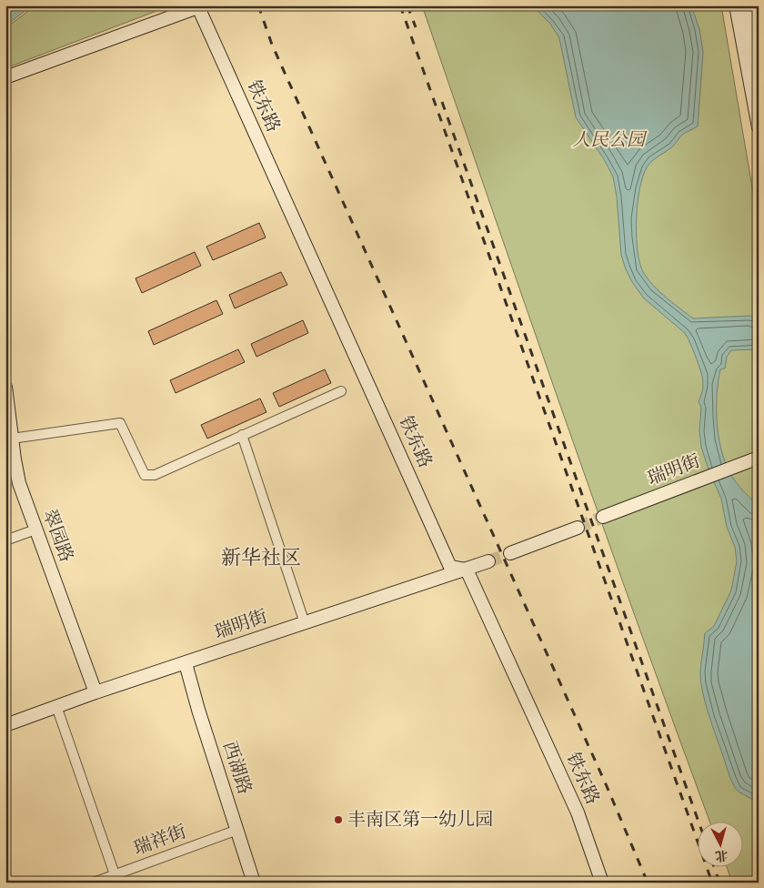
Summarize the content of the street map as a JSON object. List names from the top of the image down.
{
  "streets": {
    "street": [
      "铁东路",
      "瑞明街",
      "翠园路",
      "西湖路",
      "瑞祥街"
    ]
  },
  "crossings": [
    ["铁东路", "瑞明街"],
    ["瑞明街", "翠园路"],
    ["瑞明街", "西湖路"],
    ["西湖路", "瑞祥街"]
  ],
  "districts": ["新华社区"],
  "parks": ["人民公园"],
  "places": ["丰南区第一幼儿园"],
  "north": "bottom"
}
